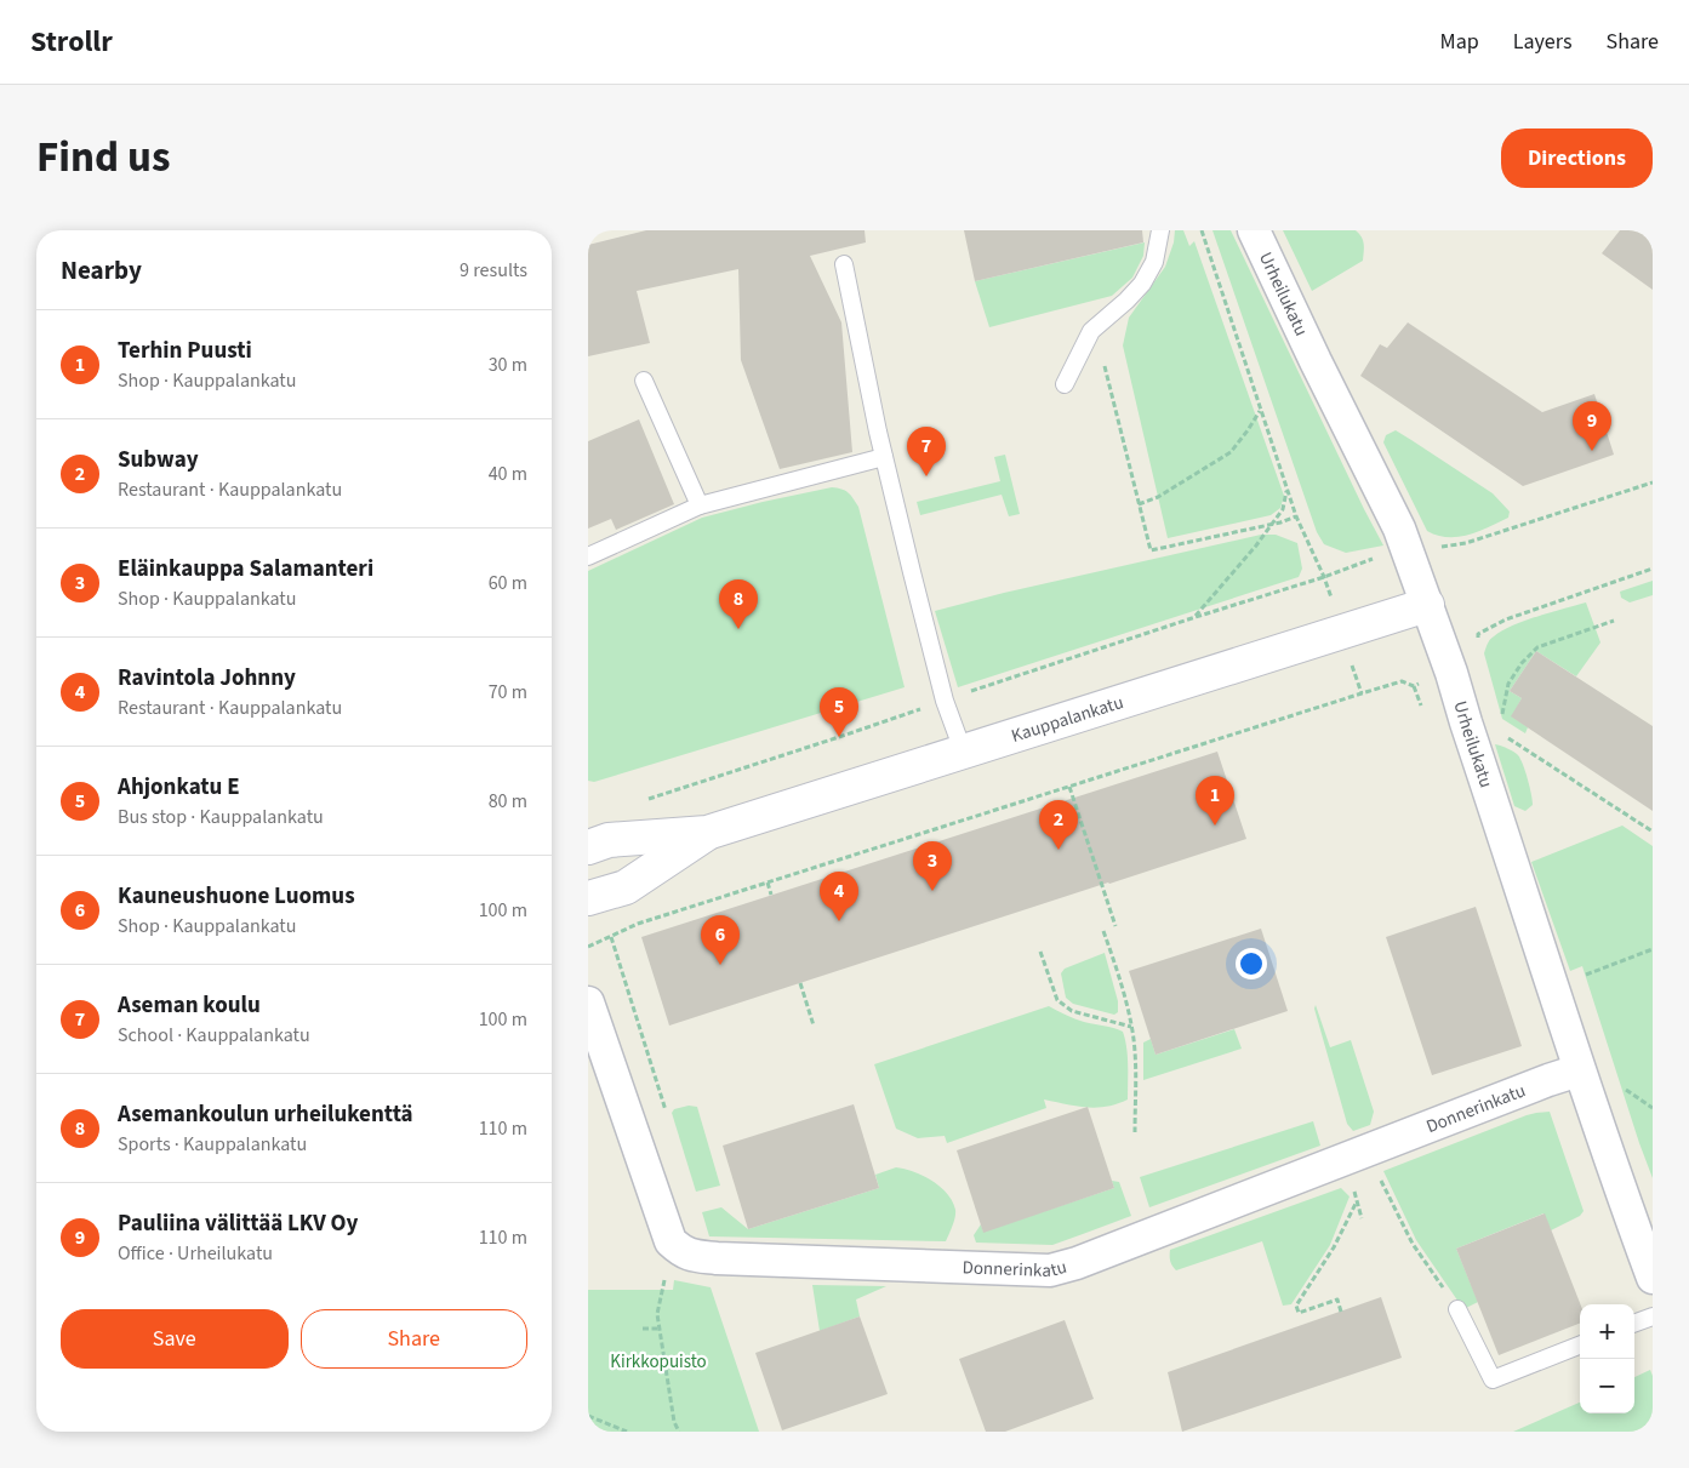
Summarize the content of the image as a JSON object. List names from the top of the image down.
{
  "streets": {
    "main road": ["Kauppalankatu"],
    "street": ["Urheilukatu", "Donnerinkatu"]
  },
  "crossings": [
    ["Urheilukatu", "Kauppalankatu"],
    ["Urheilukatu", "Donnerinkatu"]
  ],
  "parks": ["Kirkkopuisto"],
  "page": {
    "header": "Strollr",
    "nav": ["Map", "Layers", "Share"],
    "title": "Find us",
    "buttons": [
      "Directions",
      ["Save", "Share"]
    ],
    "heading": ["Nearby", "9 results"],
    "list": [
      {
        "mark": "1",
        "name": "Terhin Puusti",
        "note": "Shop · Kauppalankatu",
        "value": "30 m"
      },
      {
        "mark": "2",
        "name": "Subway",
        "note": "Restaurant · Kauppalankatu",
        "value": "40 m"
      },
      {
        "mark": "3",
        "name": "Eläinkauppa Salamanteri",
        "note": "Shop · Kauppalankatu",
        "value": "60 m"
      },
      {
        "mark": "4",
        "name": "Ravintola Johnny",
        "note": "Restaurant · Kauppalankatu",
        "value": "70 m"
      },
      {
        "mark": "5",
        "name": "Ahjonkatu E",
        "note": "Bus stop · Kauppalankatu",
        "value": "80 m"
      },
      {
        "mark": "6",
        "name": "Kauneushuone Luomus",
        "note": "Shop · Kauppalankatu",
        "value": "100 m"
      },
      {
        "mark": "7",
        "name": "Aseman koulu",
        "note": "School · Kauppalankatu",
        "value": "100 m"
      },
      {
        "mark": "8",
        "name": "Asemankoulun urheilukenttä",
        "note": "Sports · Kauppalankatu",
        "value": "110 m"
      },
      {
        "mark": "9",
        "name": "Pauliina välittää LKV Oy",
        "note": "Office · Urheilukatu",
        "value": "110 m"
      }
    ],
    "pins": [
      "9",
      "7",
      "8",
      "5",
      "1",
      "2",
      "3",
      "4",
      "6"
    ],
    "map_buttons": ["+", "−"]
  }
}
